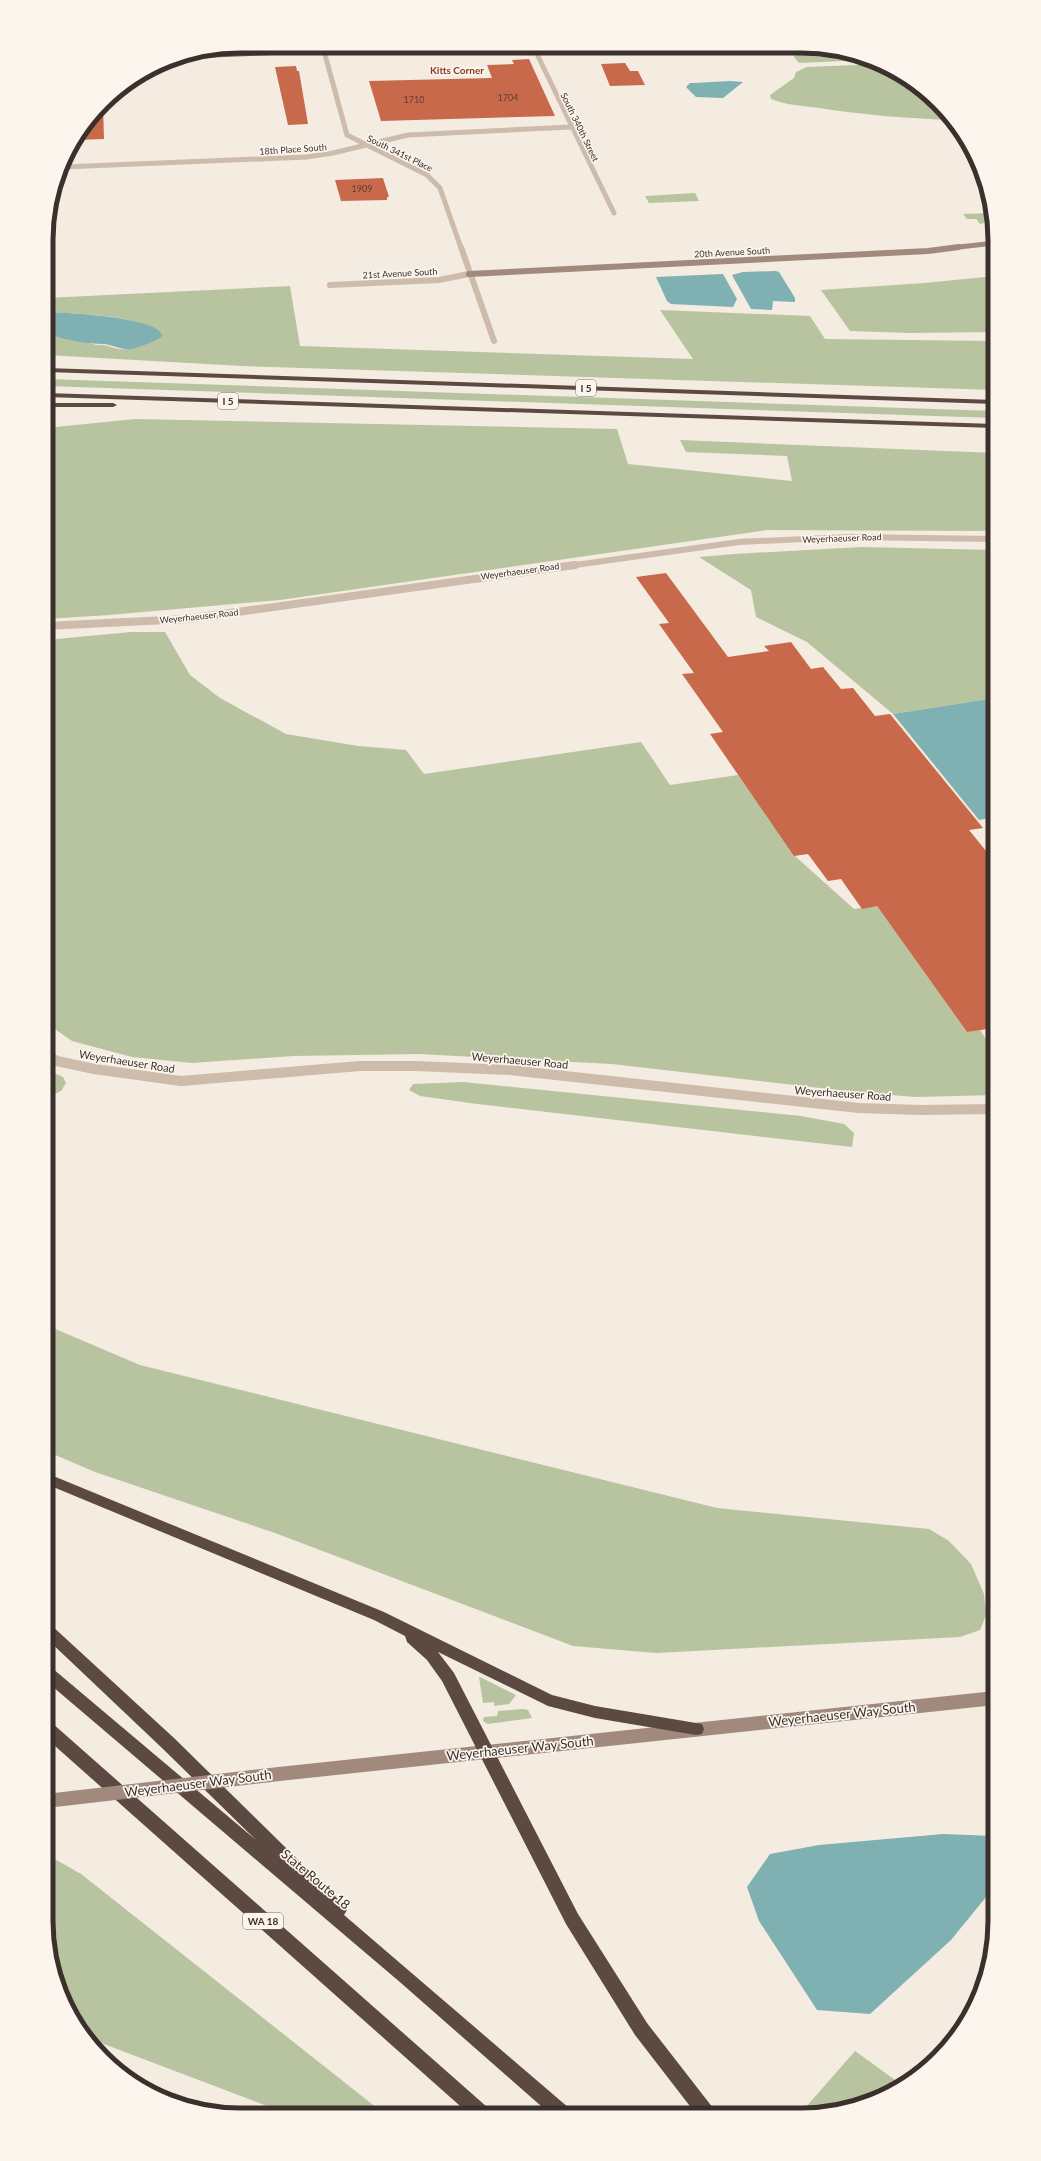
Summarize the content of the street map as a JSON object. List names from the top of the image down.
{
  "streets": {
    "highway": ["I 5", "State Route 18", "WA 18"],
    "street": [
      "South 340th Street",
      "18th Place South",
      "South 341st Place",
      "20th Avenue South",
      "21st Avenue South",
      "Weyerhaeuser Road",
      "Weyerhaeuser Way South"
    ]
  },
  "crossings": [
    ["South 340th Street", "18th Place South"],
    ["18th Place South", "South 341st Place"],
    ["South 341st Place", "20th Avenue South"],
    ["South 341st Place", "21st Avenue South"],
    ["20th Avenue South", "21st Avenue South"]
  ],
  "districts": ["Kitts Corner"],
  "house_numbers": ["1704", "1710", "1909"]
}
